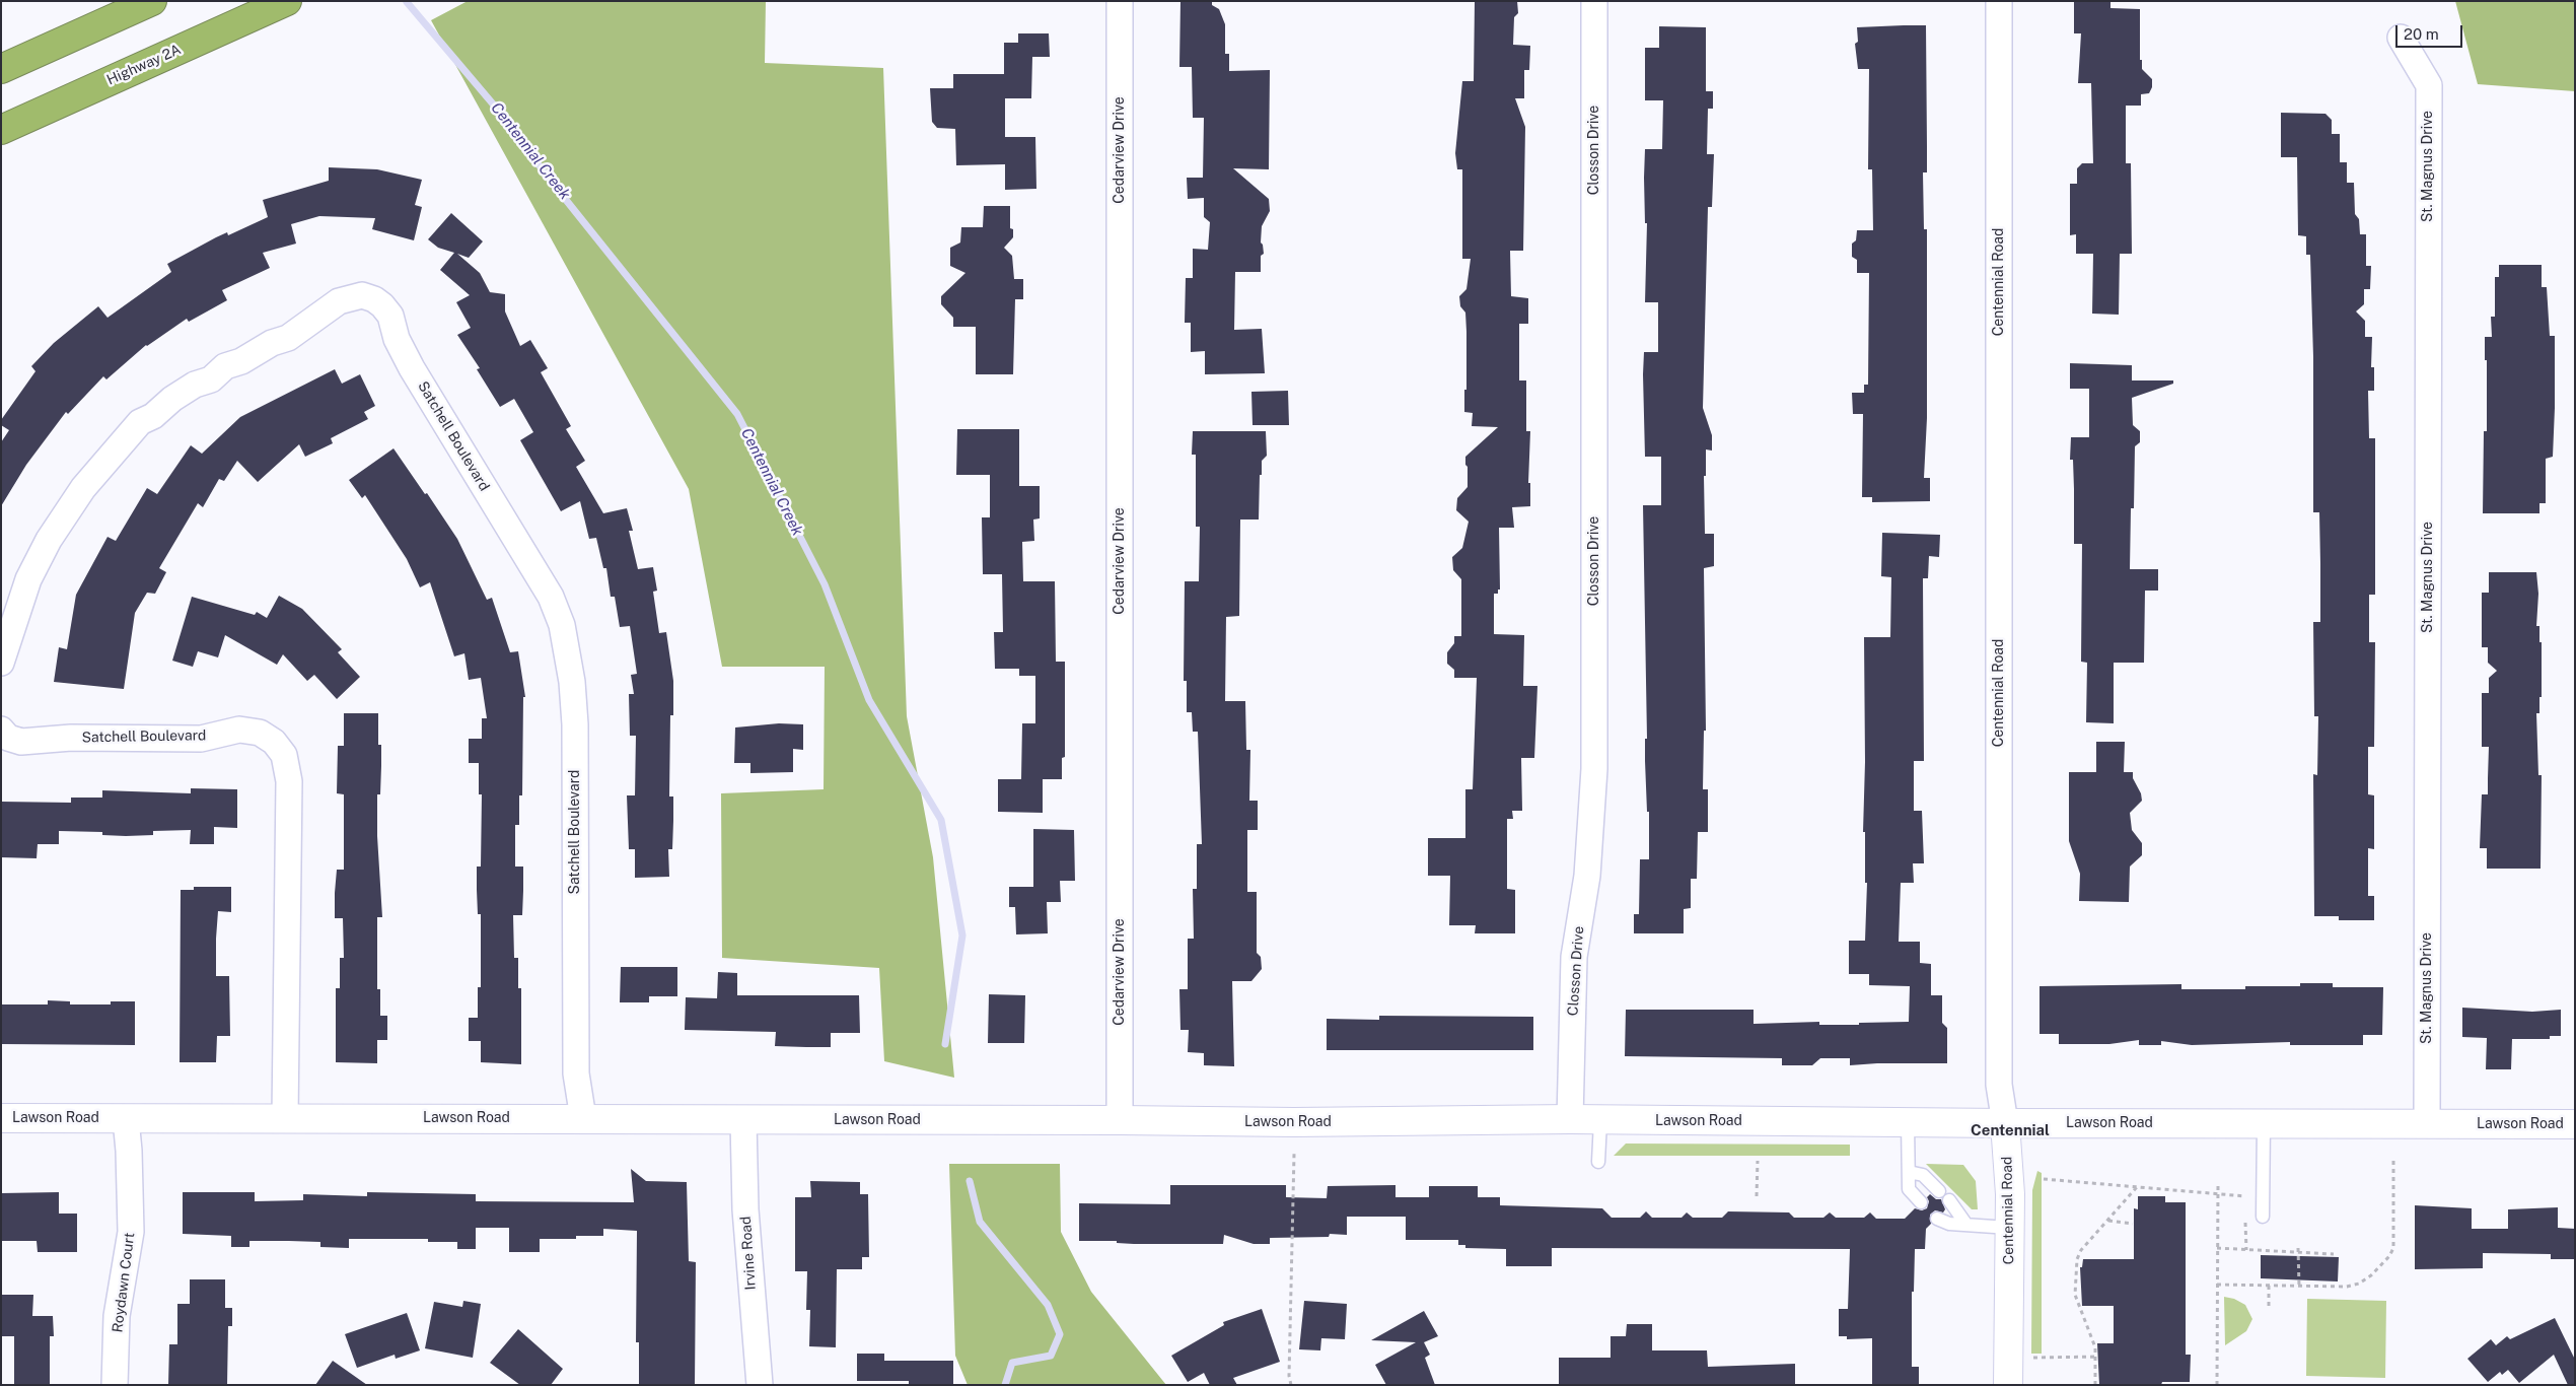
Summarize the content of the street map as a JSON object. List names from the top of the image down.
{
  "streets": {
    "highway": ["Highway 2A"],
    "street": [
      "Cedarview Drive",
      "Closson Drive",
      "St. Magnus Drive",
      "Centennial Road",
      "Satchell Boulevard",
      "Lawson Road",
      "Irvine Road",
      "Roydawn Court"
    ]
  },
  "crossings": [
    ["Cedarview Drive", "Lawson Road"],
    ["Closson Drive", "Lawson Road"],
    ["St. Magnus Drive", "Lawson Road"],
    ["Centennial Road", "Lawson Road"],
    ["Satchell Boulevard", "Lawson Road"],
    ["Lawson Road", "Irvine Road"],
    ["Lawson Road", "Roydawn Court"]
  ],
  "districts": ["Centennial"],
  "water": ["Centennial Creek"],
  "scale_bar": "20 m"
}
